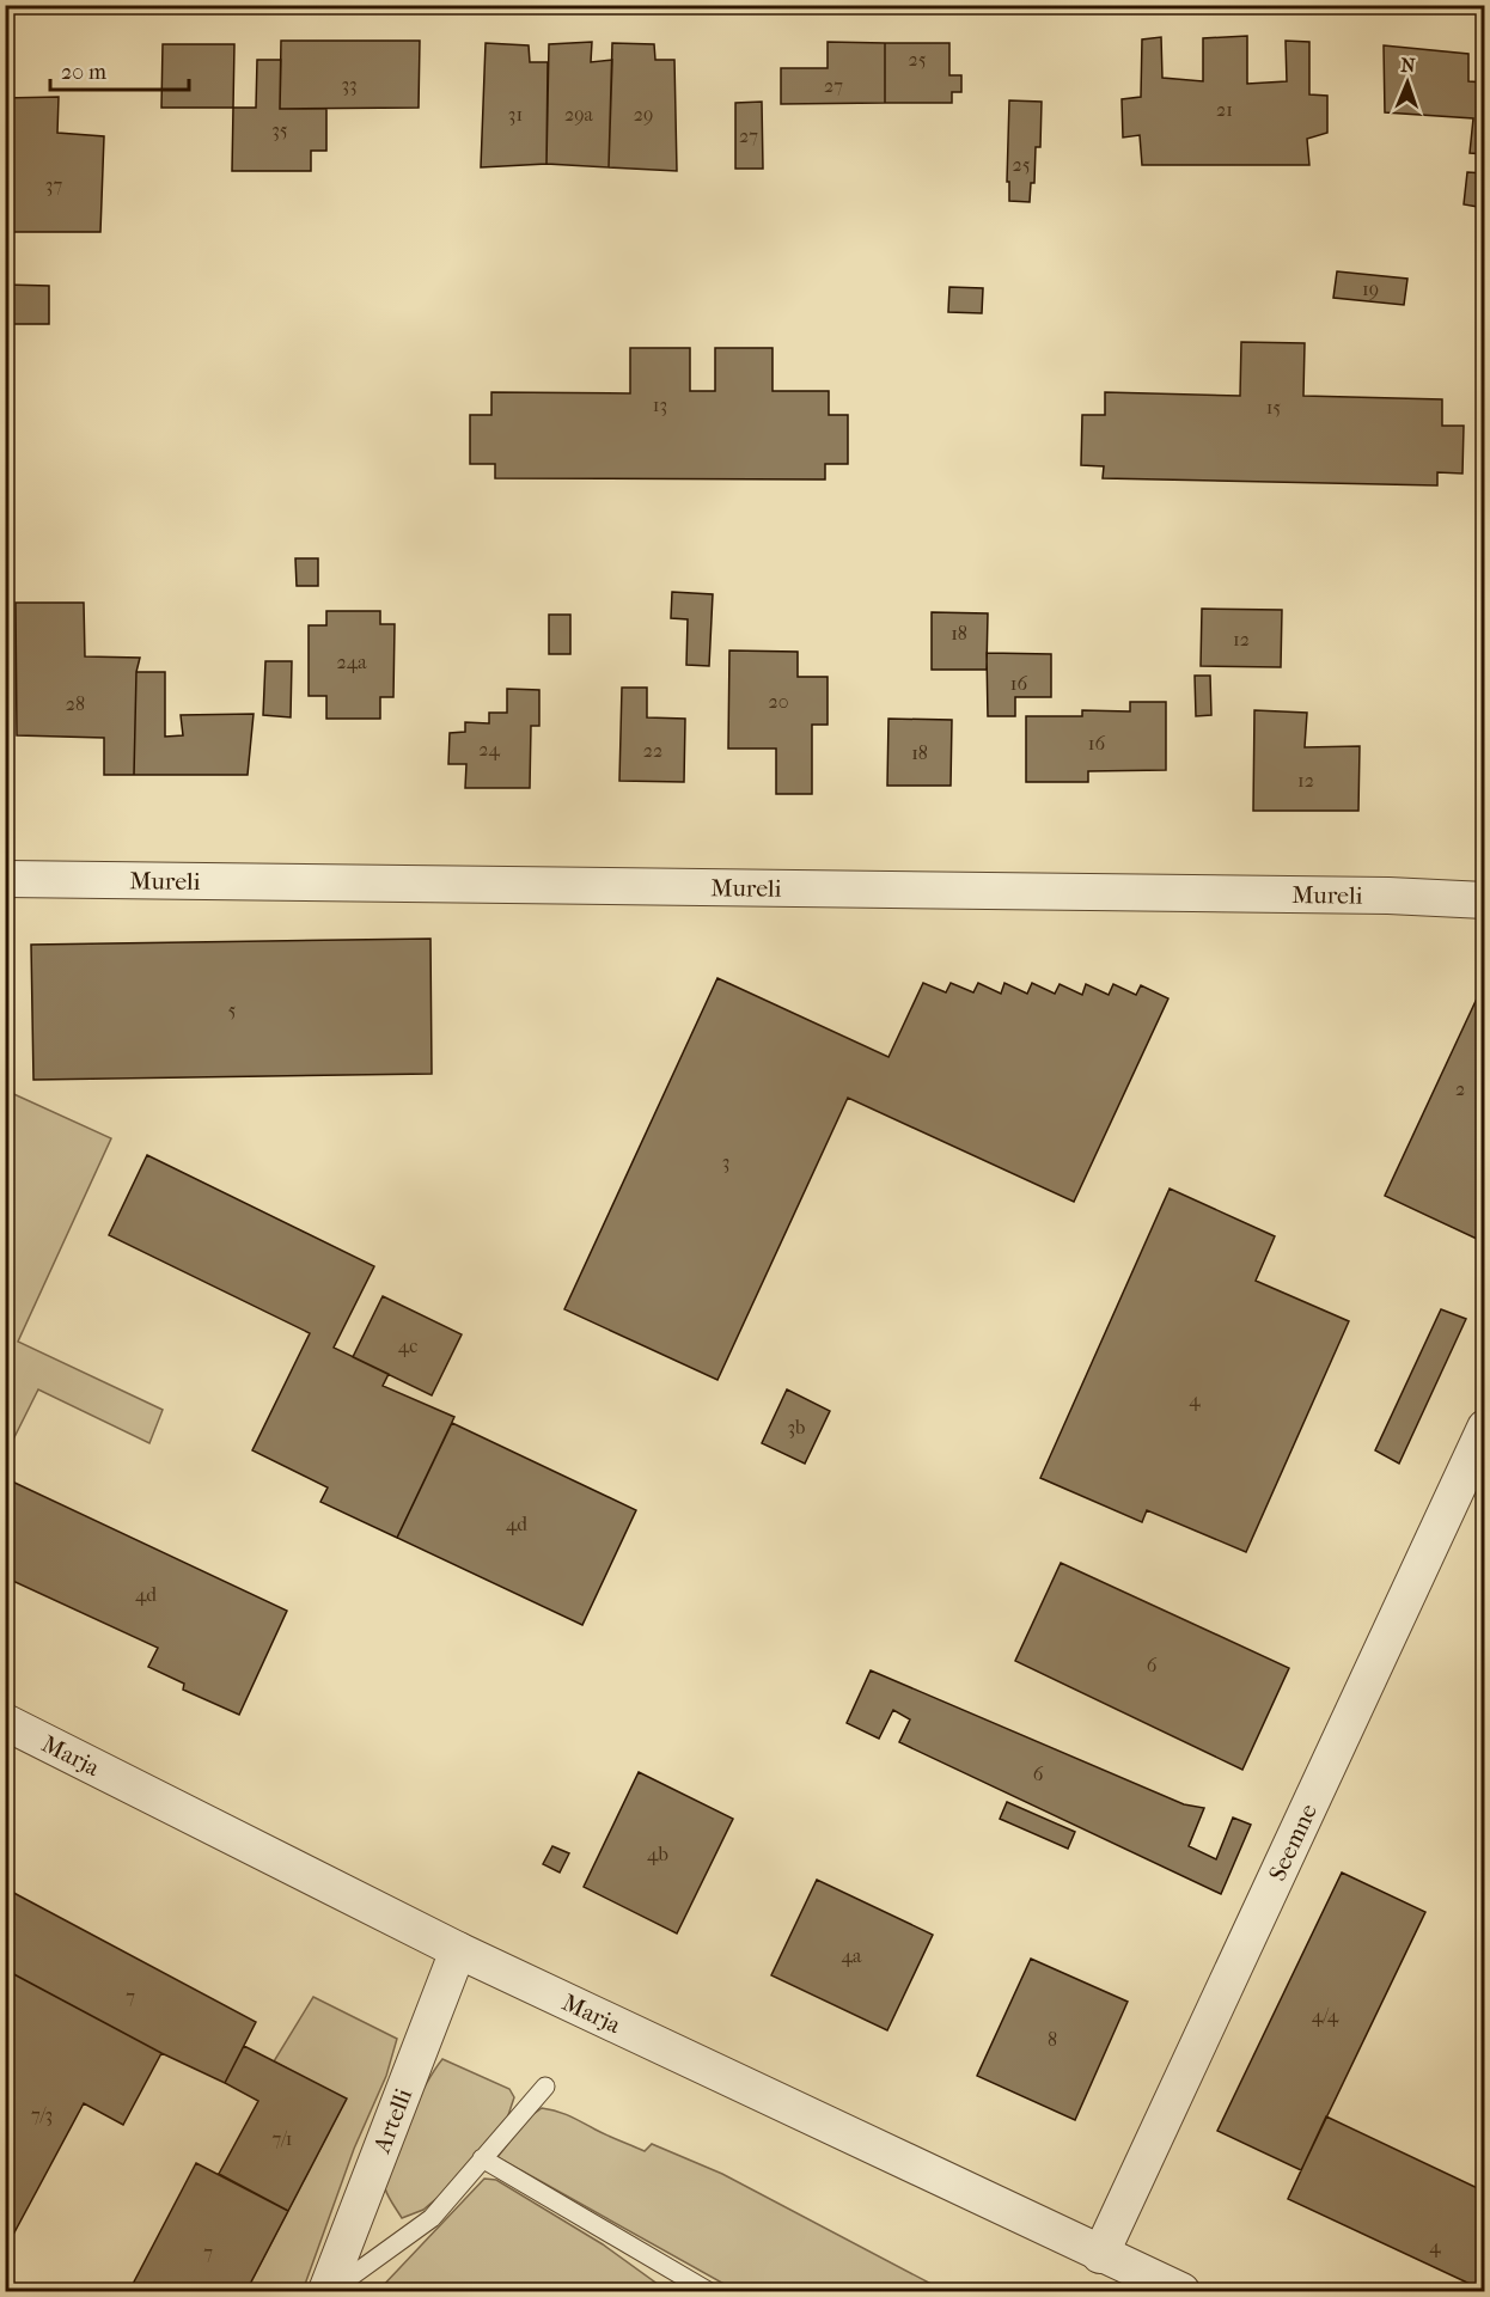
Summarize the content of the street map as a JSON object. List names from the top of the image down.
{
  "streets": {
    "street": [
      "Mureli",
      "Marja",
      "Seemne",
      "Artelli"
    ]
  },
  "crossings": [
    ["Marja", "Seemne"],
    ["Marja", "Artelli"]
  ],
  "house_numbers": [
    "25",
    "33",
    "27",
    "21",
    "31",
    "29a",
    "29",
    "35",
    "27",
    "25",
    "37",
    "19",
    "13",
    "15",
    "18",
    "12",
    "24a",
    "16",
    "20",
    "28",
    "16",
    "24",
    "22",
    "18",
    "12",
    "5",
    "2",
    "3",
    "4c",
    "4",
    "3b",
    "4d",
    "4d",
    "6",
    "6",
    "4b",
    "4a",
    "7",
    "4/4",
    "8",
    "7/3",
    "7/1",
    "4",
    "7"
  ],
  "scale_bar": "20 m",
  "north": "top"
}
